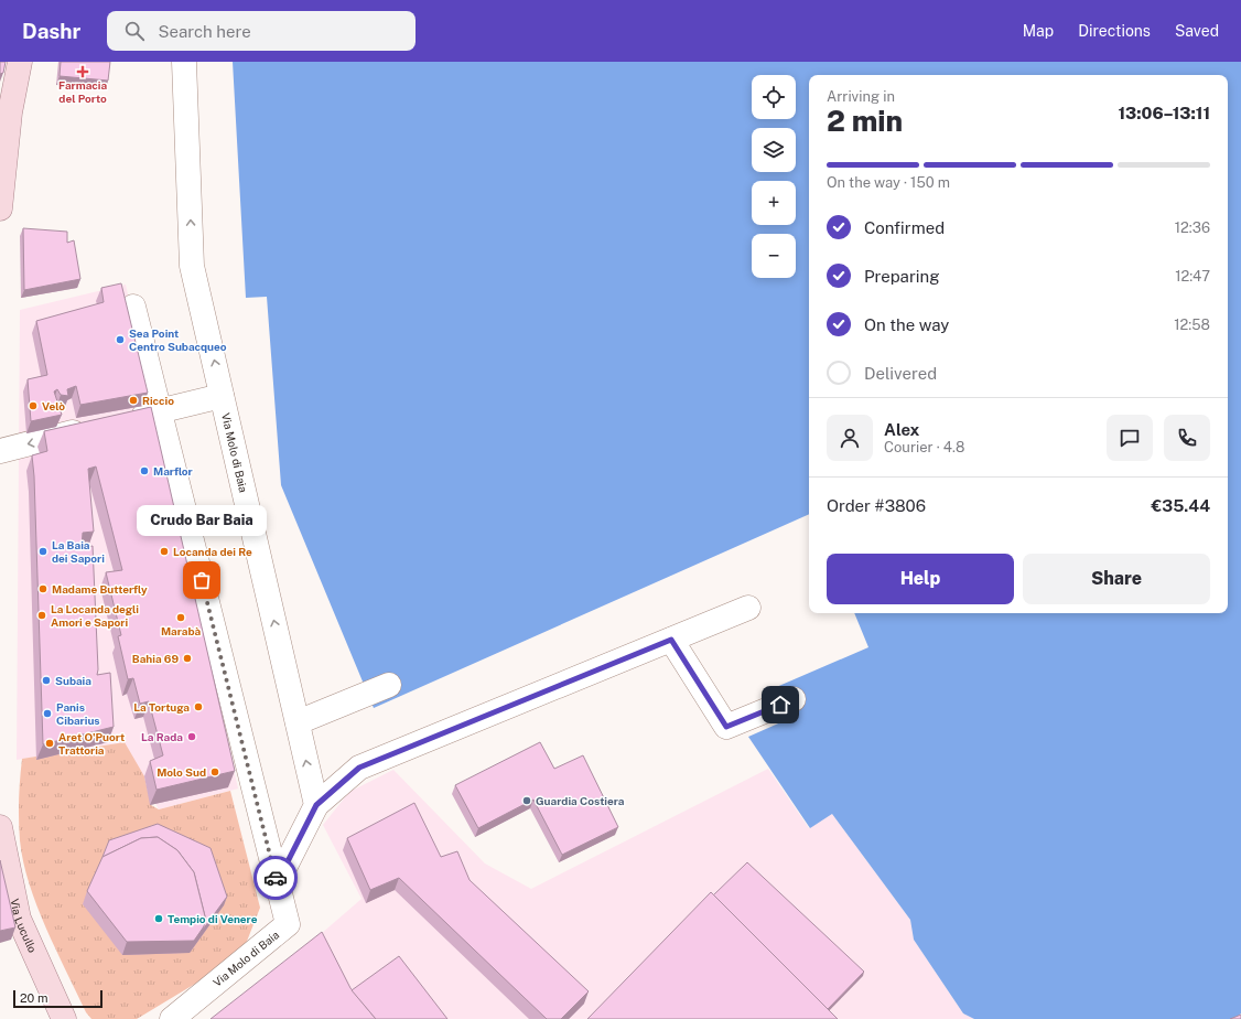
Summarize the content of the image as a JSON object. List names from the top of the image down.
{
  "streets": {
    "main road": ["Via Lucullo"],
    "lane": ["Via Molo di Baia"]
  },
  "places": {
    "health": ["Farmacia del Porto"],
    "other": [
      "Sea Point Centro Subacqueo",
      "Riccio",
      "Velò",
      "Marflor",
      "La Baia dei Sapori",
      "Locanda dei Re",
      "Crudo Bar Baia",
      "Madame Butterfly",
      "La Locanda degli Amori e Sapori",
      "Marabà",
      "Bahia 69",
      "Subaia",
      "La Tortuga",
      "Panis Cibarius",
      "La Rada",
      "Aret O'Puort Trattoria",
      "Molo Sud",
      "Guardia Costiera",
      "Tempio di Venere"
    ]
  },
  "scale_bar": "20 m",
  "page": {
    "header": "Dashr",
    "search": "Search here",
    "nav": ["Map", "Directions", "Saved"],
    "map_buttons": ["+", "−"],
    "heading": ["2 min", "Arriving in", "13:06–13:11"],
    "panel": [
      "Alex",
      "Courier · 4.8",
      "Order #3806",
      "€35.44"
    ],
    "bar": "On the way · 150 m",
    "list": [
      ["Confirmed", "12:36"],
      ["Preparing", "12:47"],
      ["On the way", "12:58"],
      "Delivered"
    ],
    "bubble": "Crudo Bar Baia",
    "buttons": ["Help", "Share"],
    "scale": "20 m"
  }
}
